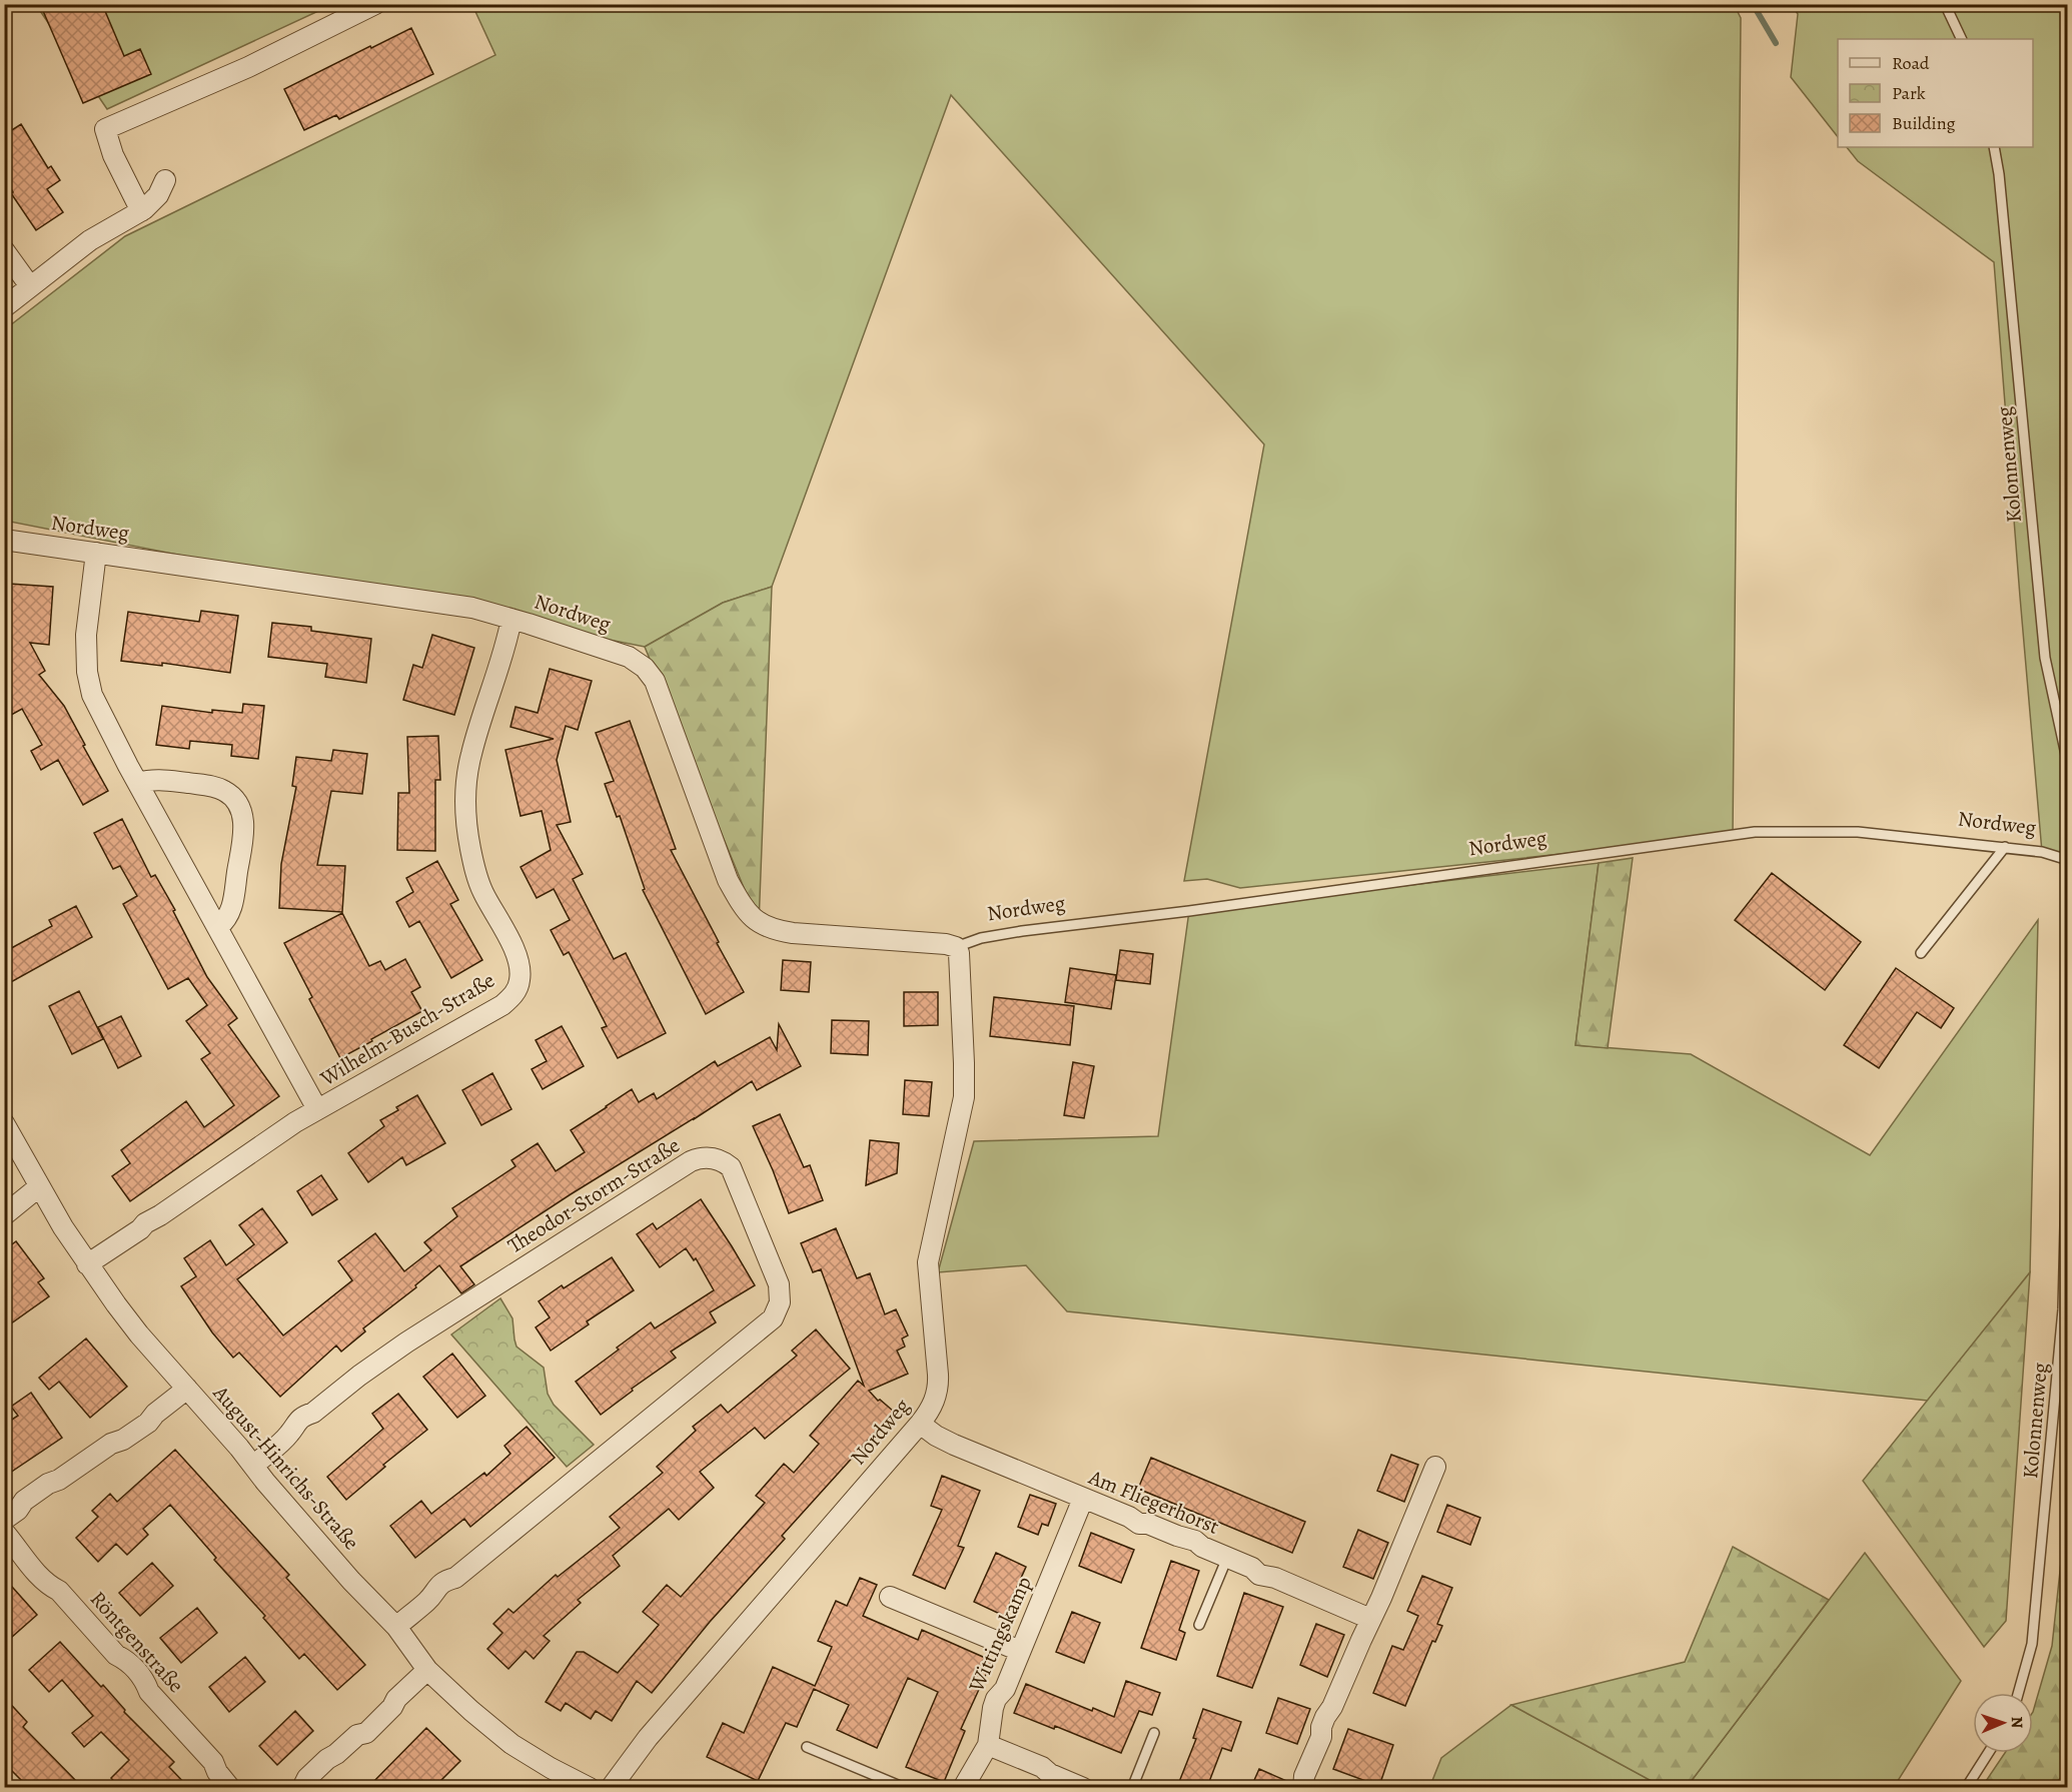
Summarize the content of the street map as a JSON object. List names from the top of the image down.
{
  "streets": {
    "street": [
      "Nordweg",
      "Wilhelm-Busch-Straße",
      "Theodor-Storm-Straße",
      "August-Hinrichs-Straße",
      "Am Fliegerhorst",
      "Wittingskamp",
      "Röntgenstraße"
    ],
    "lane": ["Kolonnenweg"]
  },
  "crossings": [
    ["Nordweg", "Wilhelm-Busch-Straße"],
    ["Nordweg", "Am Fliegerhorst"],
    ["Wilhelm-Busch-Straße", "August-Hinrichs-Straße"],
    ["Theodor-Storm-Straße", "August-Hinrichs-Straße"],
    ["Am Fliegerhorst", "Wittingskamp"]
  ],
  "legend": ["Road", "Park", "Building"],
  "north": "right"
}
